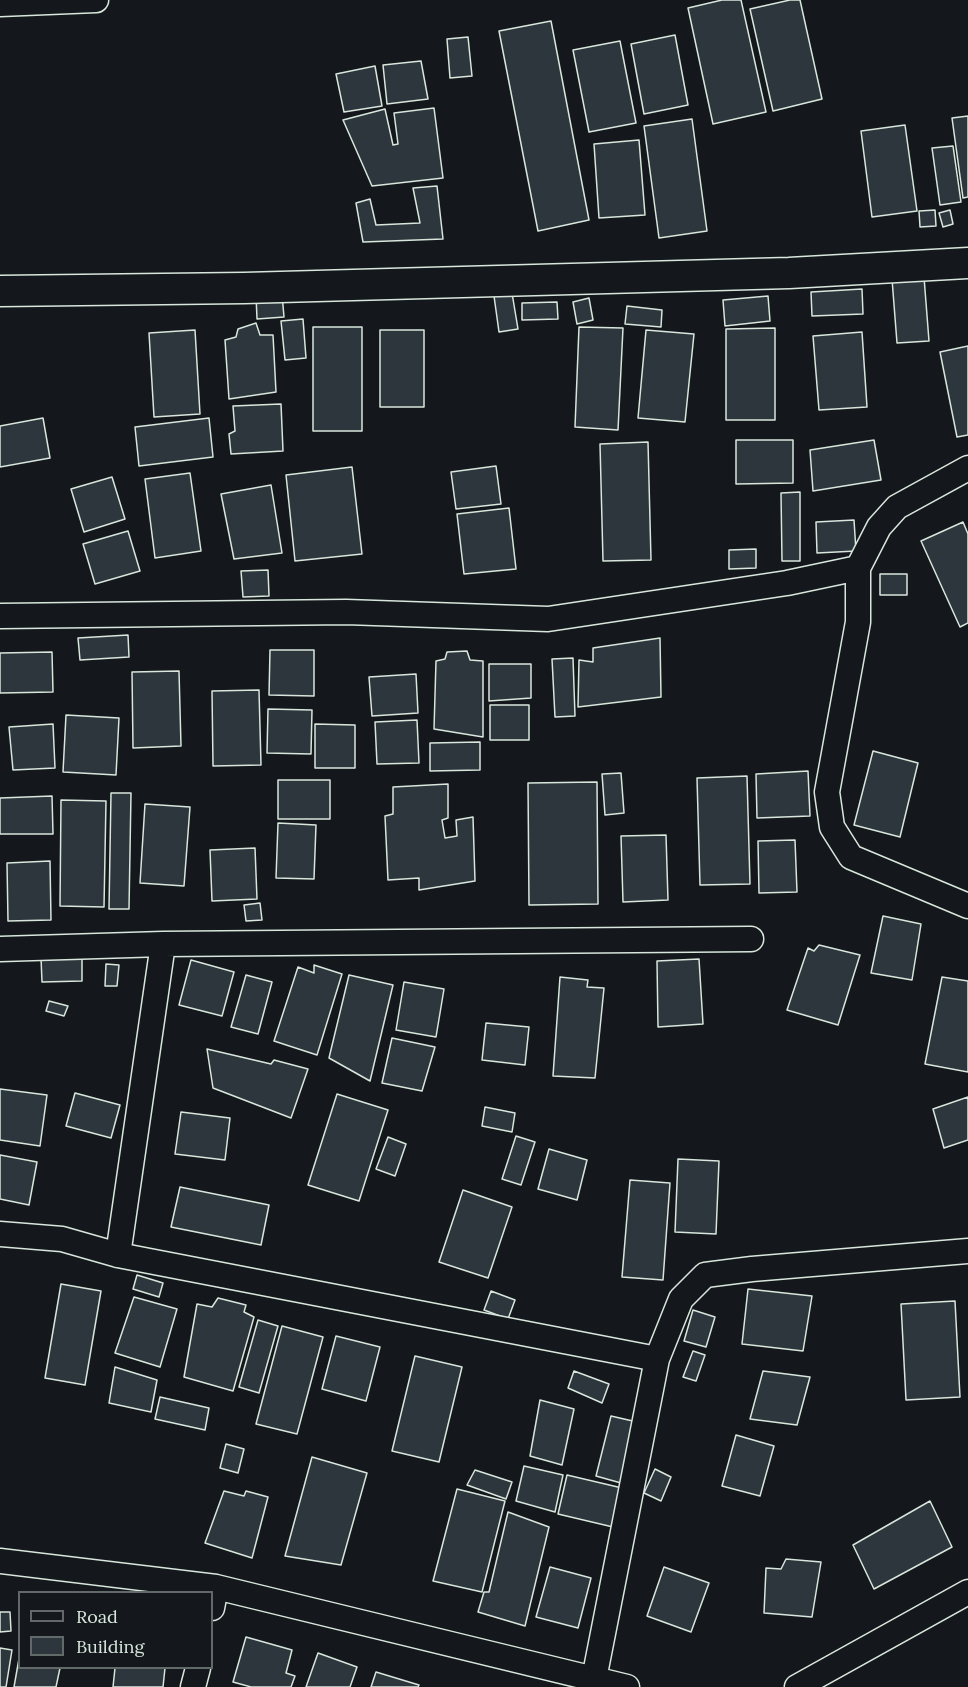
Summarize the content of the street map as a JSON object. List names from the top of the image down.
{
  "legend": ["Road", "Building"]
}
